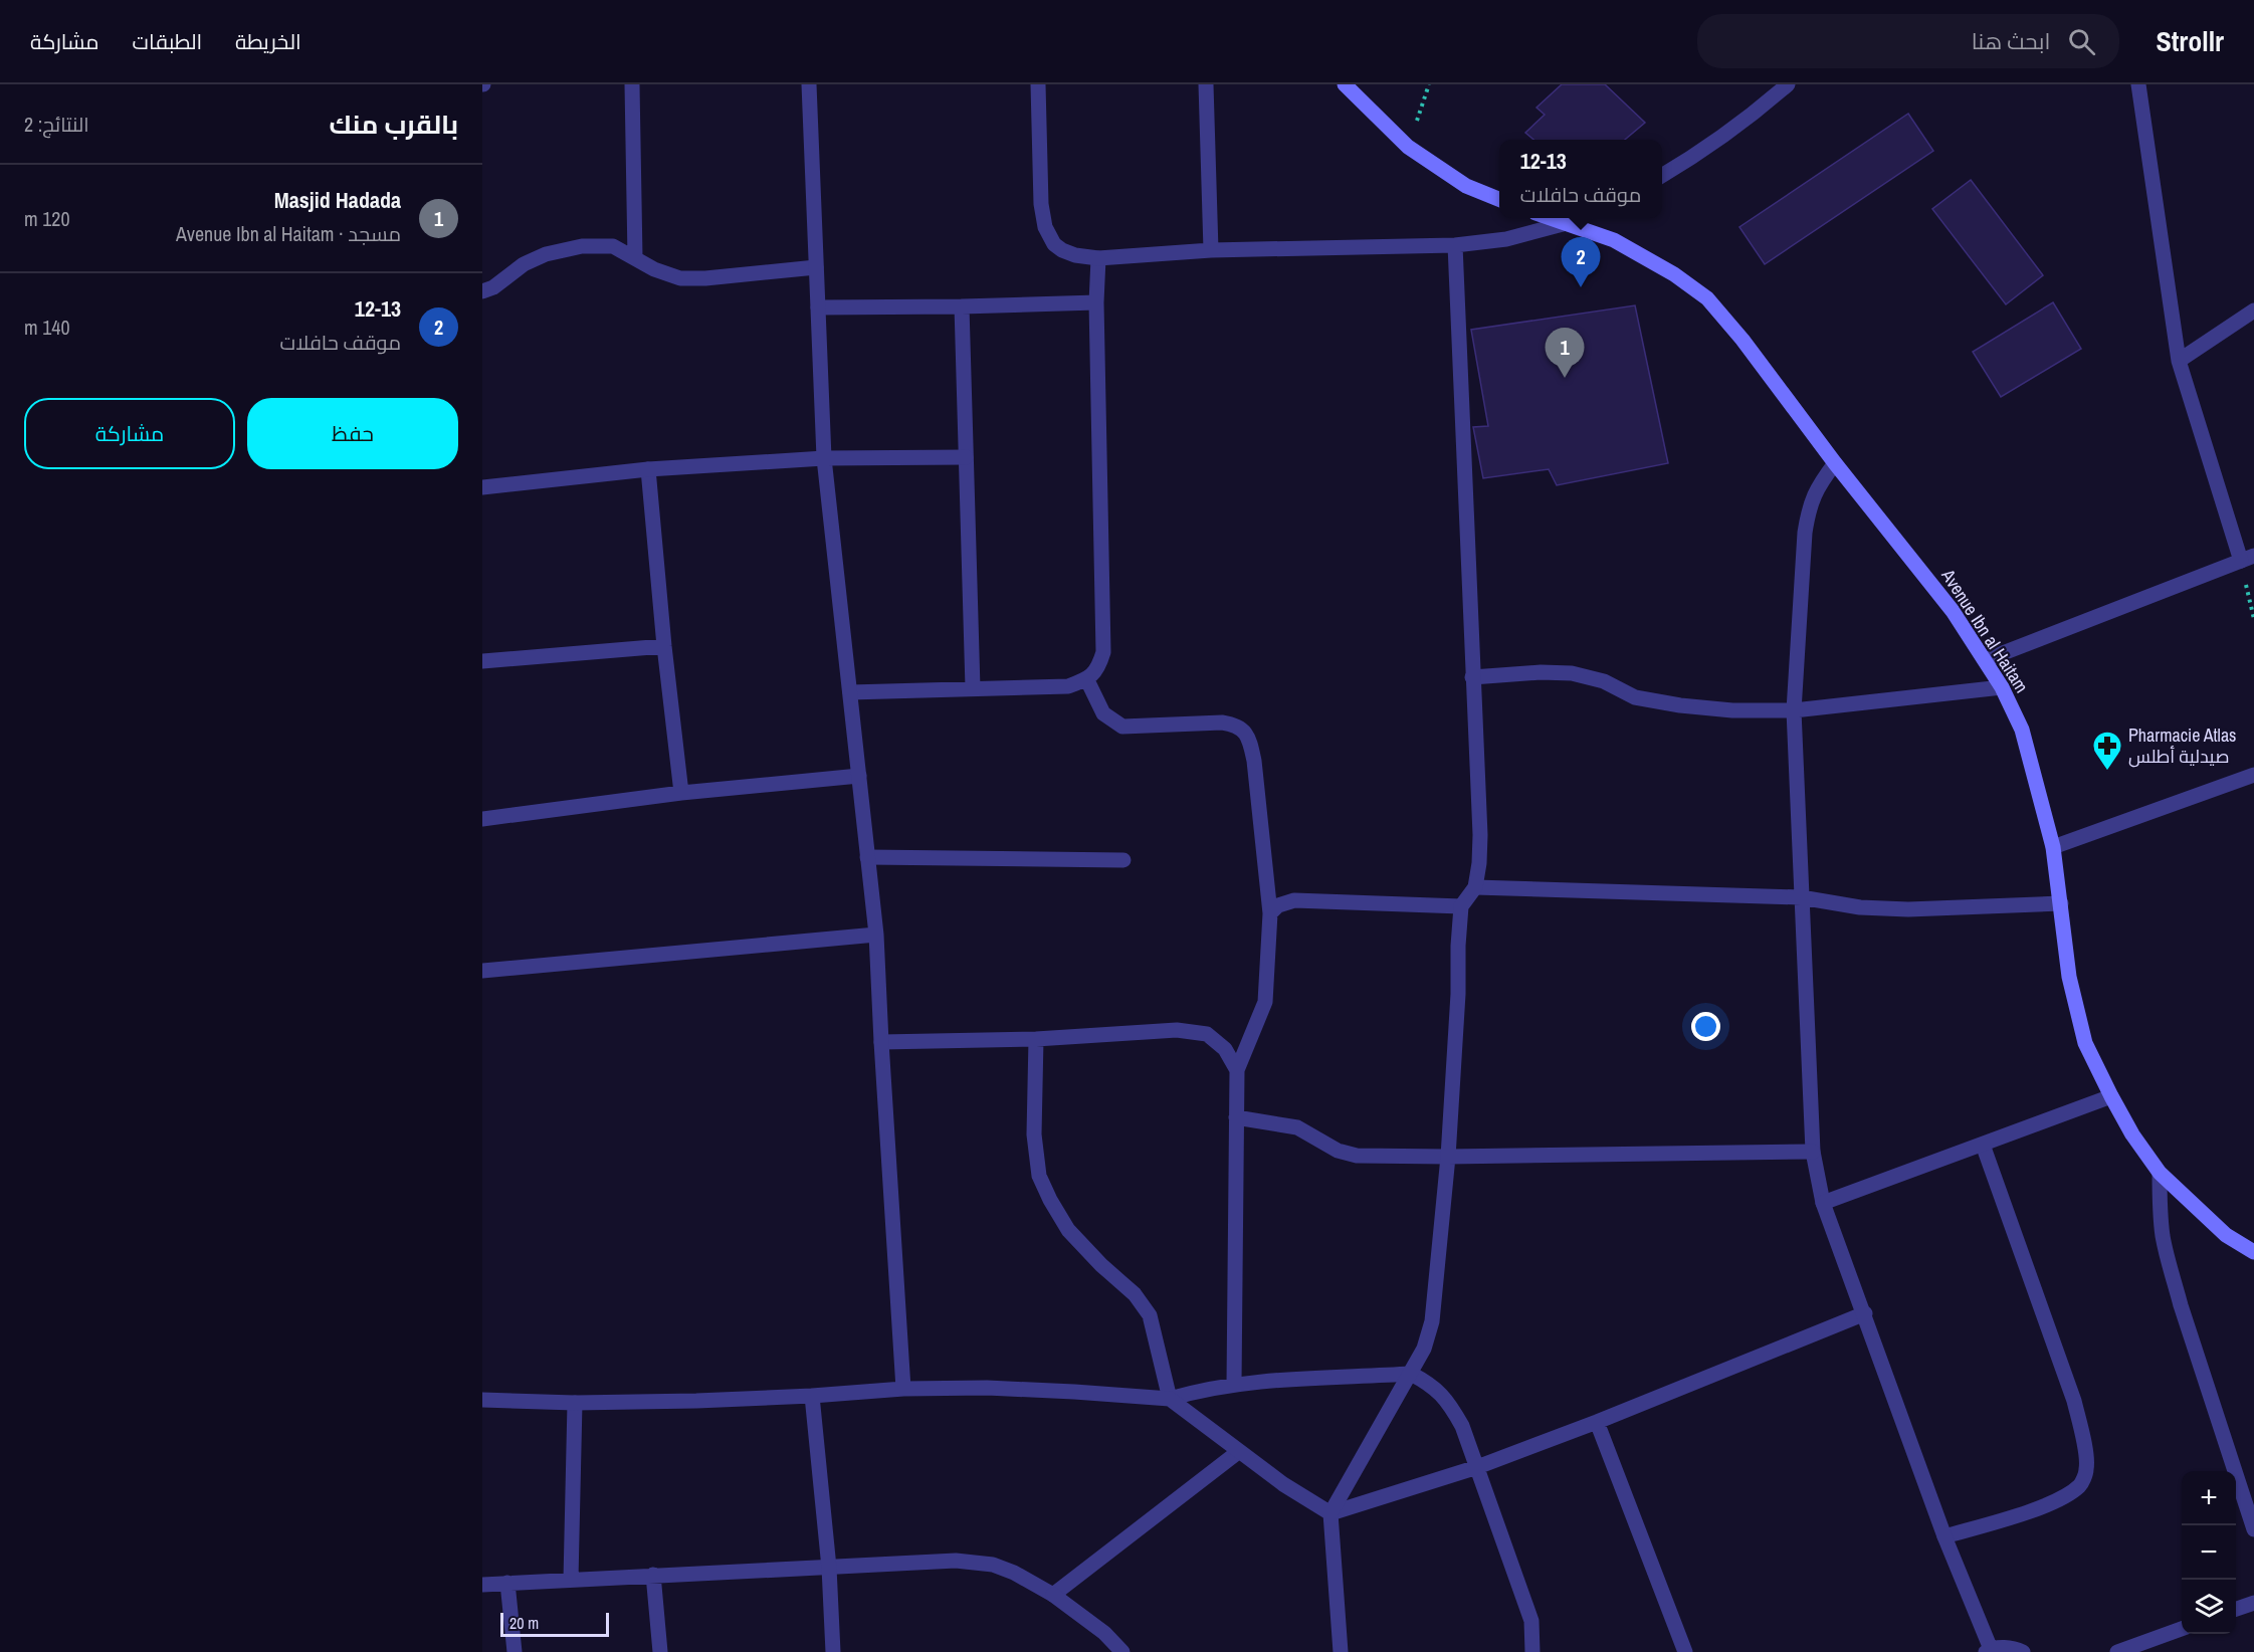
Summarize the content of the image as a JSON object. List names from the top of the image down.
{
  "streets": {
    "street": ["Avenue Ibn al Haitam"]
  },
  "places": {
    "pharmacy": ["Pharmacie Atlas صيدلية أطلس"]
  },
  "scale_bar": "20 m",
  "page": {
    "header": "Strollr",
    "search": "ابحث هنا",
    "nav": ["الخريطة", "الطبقات", "مشاركة"],
    "heading": ["بالقرب منك", "النتائج: 2"],
    "popup": ["12-13", "موقف حافلات"],
    "list": [
      {
        "mark": "1",
        "name": "Masjid Hadada",
        "note": "مسجد · Avenue Ibn al Haitam",
        "value": "120 m"
      },
      {
        "mark": "2",
        "name": "12-13",
        "note": "موقف حافلات",
        "value": "140 m"
      }
    ],
    "pins": ["2", "1"],
    "buttons": ["حفظ", "مشاركة"],
    "map_buttons": ["+", "−"],
    "scale": "20 m"
  }
}
